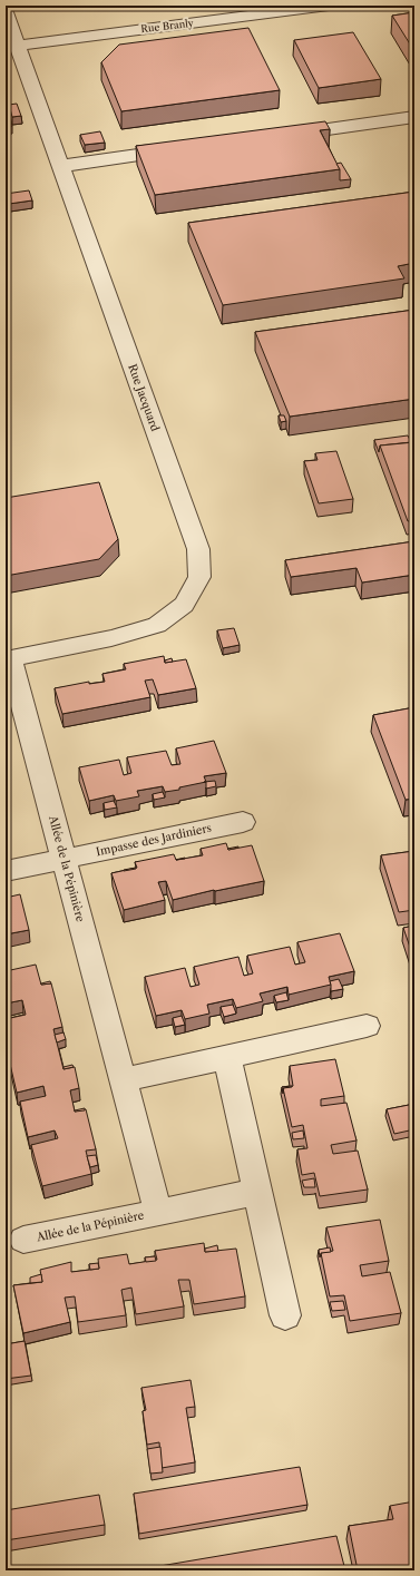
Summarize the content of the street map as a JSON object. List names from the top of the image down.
{
  "streets": {
    "street": [
      "Rue Branly",
      "Rue Jacquard",
      "Impasse des Jardiniers",
      "Allée de la Pépinière"
    ]
  },
  "crossings": [
    ["Rue Branly", "Rue Jacquard"],
    ["Rue Jacquard", "Allée de la Pépinière"],
    ["Impasse des Jardiniers", "Allée de la Pépinière"]
  ]
}
